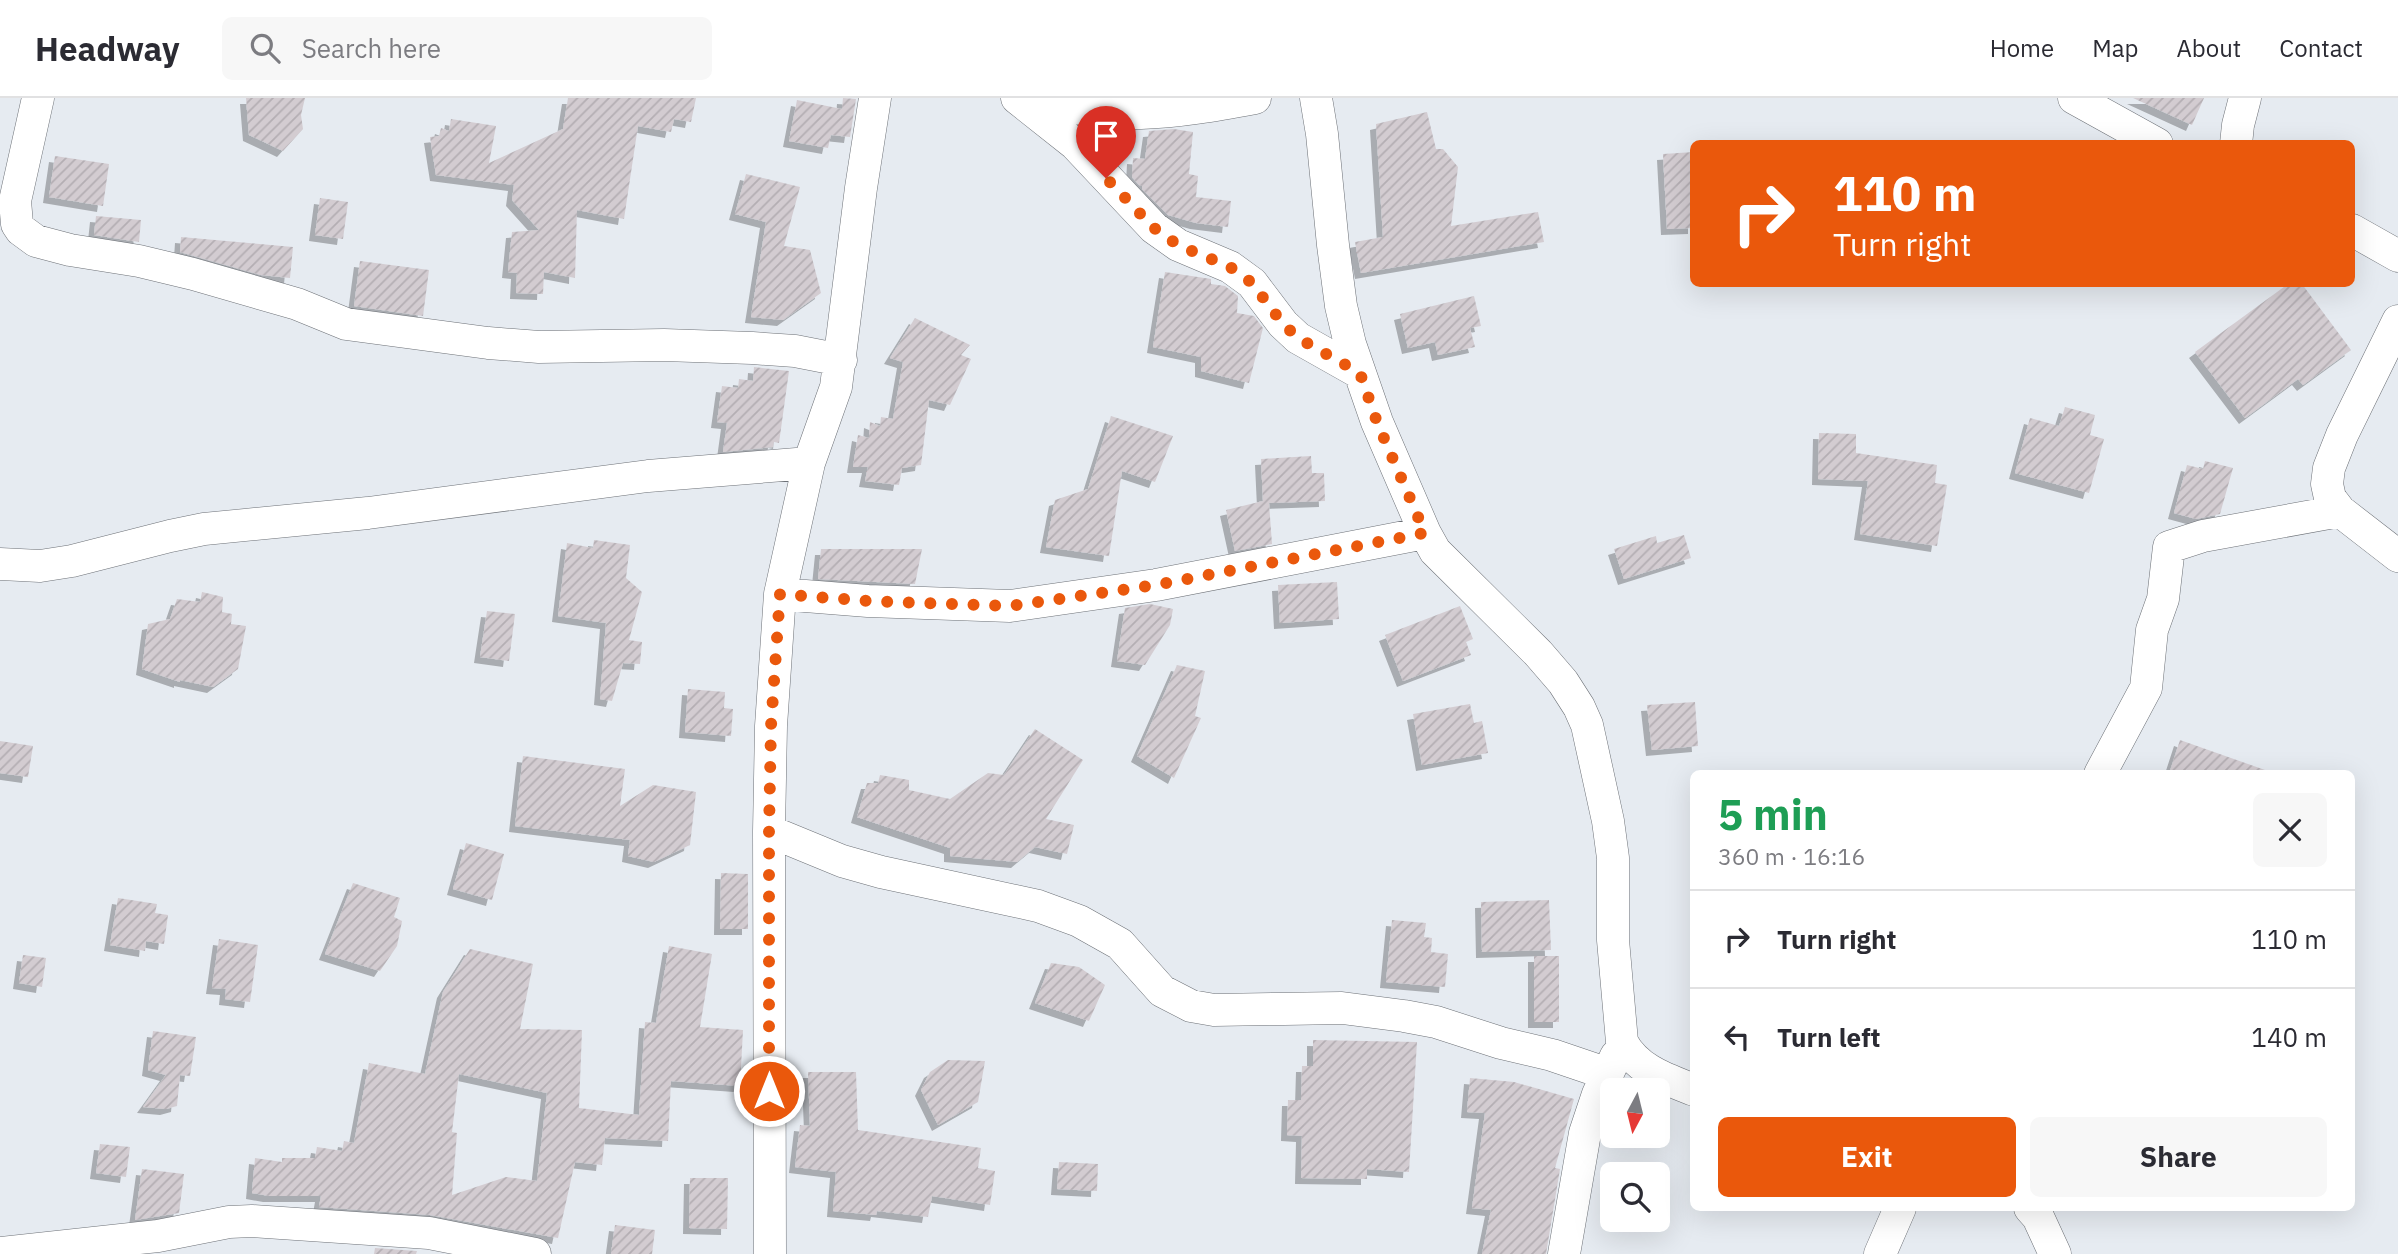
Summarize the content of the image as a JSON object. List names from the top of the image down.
{
  "north": "bottom",
  "page": {
    "header": "Headway",
    "search": "Search here",
    "nav": [
      "Home",
      "Map",
      "About",
      "Contact"
    ],
    "turn": ["110 m", "Turn right"],
    "heading": ["5 min", "360 m · 16:16"],
    "list": [
      {
        "name": "Turn right",
        "value": "110 m"
      },
      {
        "name": "Turn left",
        "value": "140 m"
      }
    ],
    "buttons": ["Exit", "Share"]
  }
}
